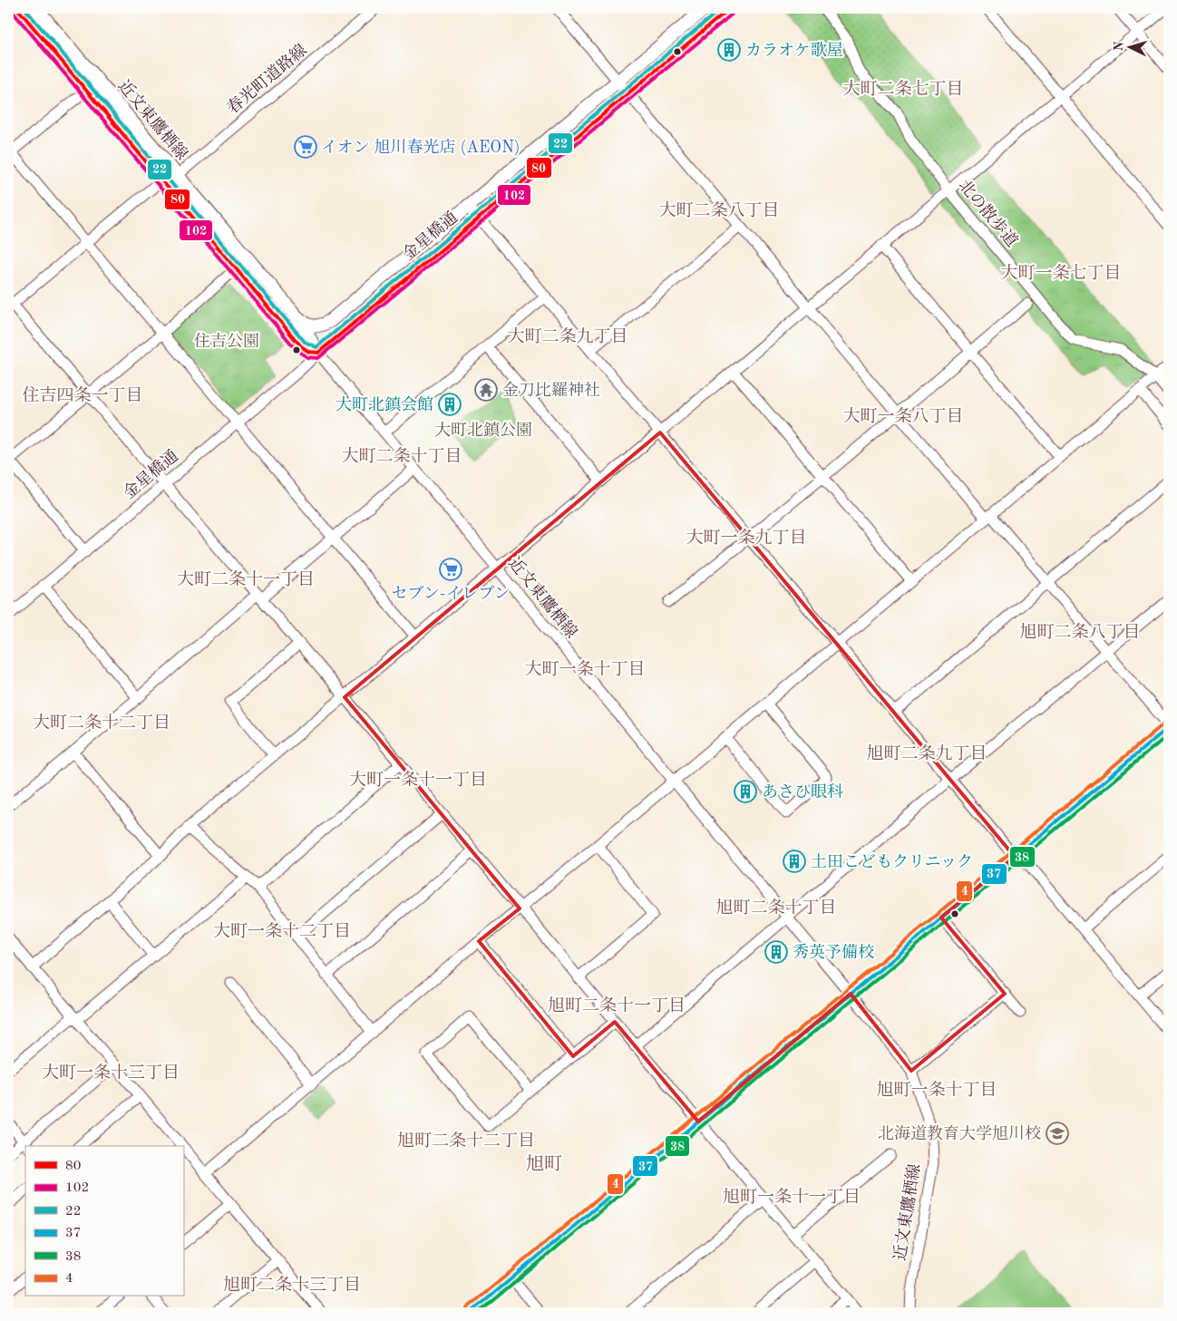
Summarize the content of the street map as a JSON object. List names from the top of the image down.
{
  "streets": {
    "main road": ["近文東鷹栖線", "金星橋通"],
    "street": ["春光町道路線", "北の散歩道"]
  },
  "crossings": [
    ["春光町道路線", "近文東鷹栖線"],
    ["近文東鷹栖線", "金星橋通"]
  ],
  "districts": [
    "大町二条七丁目",
    "大町二条八丁目",
    "大町一条七丁目",
    "大町二条九丁目",
    "住吉四条一丁目",
    "大町一条八丁目",
    "大町二条十丁目",
    "大町一条九丁目",
    "大町二条十一丁目",
    "旭町二条八丁目",
    "大町一条十丁目",
    "大町二条十二丁目",
    "旭町二条九丁目",
    "大町一条十一丁目",
    "旭町二条十丁目",
    "大町一条十二丁目",
    "旭町二条十一丁目",
    "大町一条十三丁目",
    "旭町一条十丁目",
    "旭町二条十二丁目",
    "旭町",
    "旭町一条十一丁目",
    "旭町二条十三丁目"
  ],
  "parks": ["住吉公園", "大町北鎮公園"],
  "places": {
    "building": [
      "カラオケ歌屋",
      "大町北鎮会館",
      "あさひ眼科",
      "土田こどもクリニック",
      "秀英予備校"
    ],
    "supermarket": ["イオン 旭川春光店 (AEON)", "セブン-イレブン"],
    "temple": ["金刀比羅神社"],
    "school or university": ["北海道教育大学旭川校"]
  },
  "lines": [
    "transit line 80",
    "transit line 22",
    "transit line 102",
    "transit line 4",
    "transit line 37",
    "transit line 38"
  ],
  "legend": [
    "80",
    "102",
    "22",
    "37",
    "38",
    "4"
  ],
  "north": "left"
}
